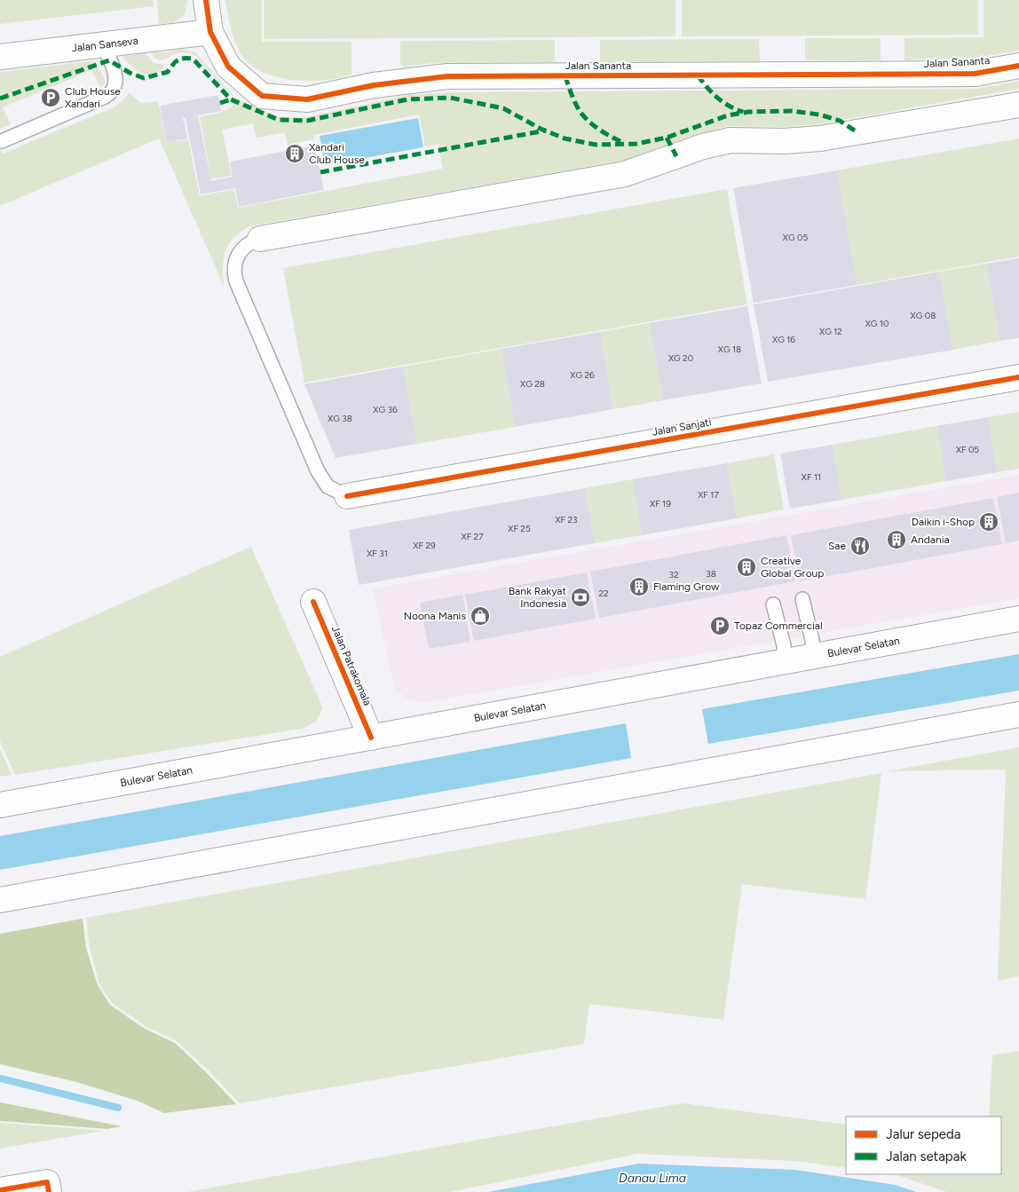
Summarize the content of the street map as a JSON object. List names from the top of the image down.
{
  "streets": {
    "street": [
      "Jalan Sanseva",
      "Jalan Sananta",
      "Jalan Sanjati",
      "Bulevar Selatan",
      "Jalan Patrakomala"
    ]
  },
  "crossings": [
    ["Jalan Sanseva", "Jalan Sananta"],
    ["Bulevar Selatan", "Jalan Patrakomala"]
  ],
  "water": ["Danau Lima"],
  "places": {
    "parking": ["Club House Xandari", "Topaz Commercial"],
    "building": [
      "Xandari Club House",
      "Daikin i-Shop",
      "Andania",
      "Creative Global Group",
      "Flaming Grow"
    ],
    "restaurant": ["Sae"],
    "bank": ["Bank Rakyat Indonesia"],
    "shop": ["Noona Manis"]
  },
  "house_numbers": [
    "XG 05",
    "XG 08",
    "XG 10",
    "XG 12",
    "XG 16",
    "XG 18",
    "XG 20",
    "XG 26",
    "XG 28",
    "XG 36",
    "XG 38",
    "XF 05",
    "XF 11",
    "XF 17",
    "XF 19",
    "XF 23",
    "XF 25",
    "XF 27",
    "XF 29",
    "XF 31",
    "38",
    "32",
    "22"
  ],
  "legend": ["Jalur sepeda", "Jalan setapak"]
}
